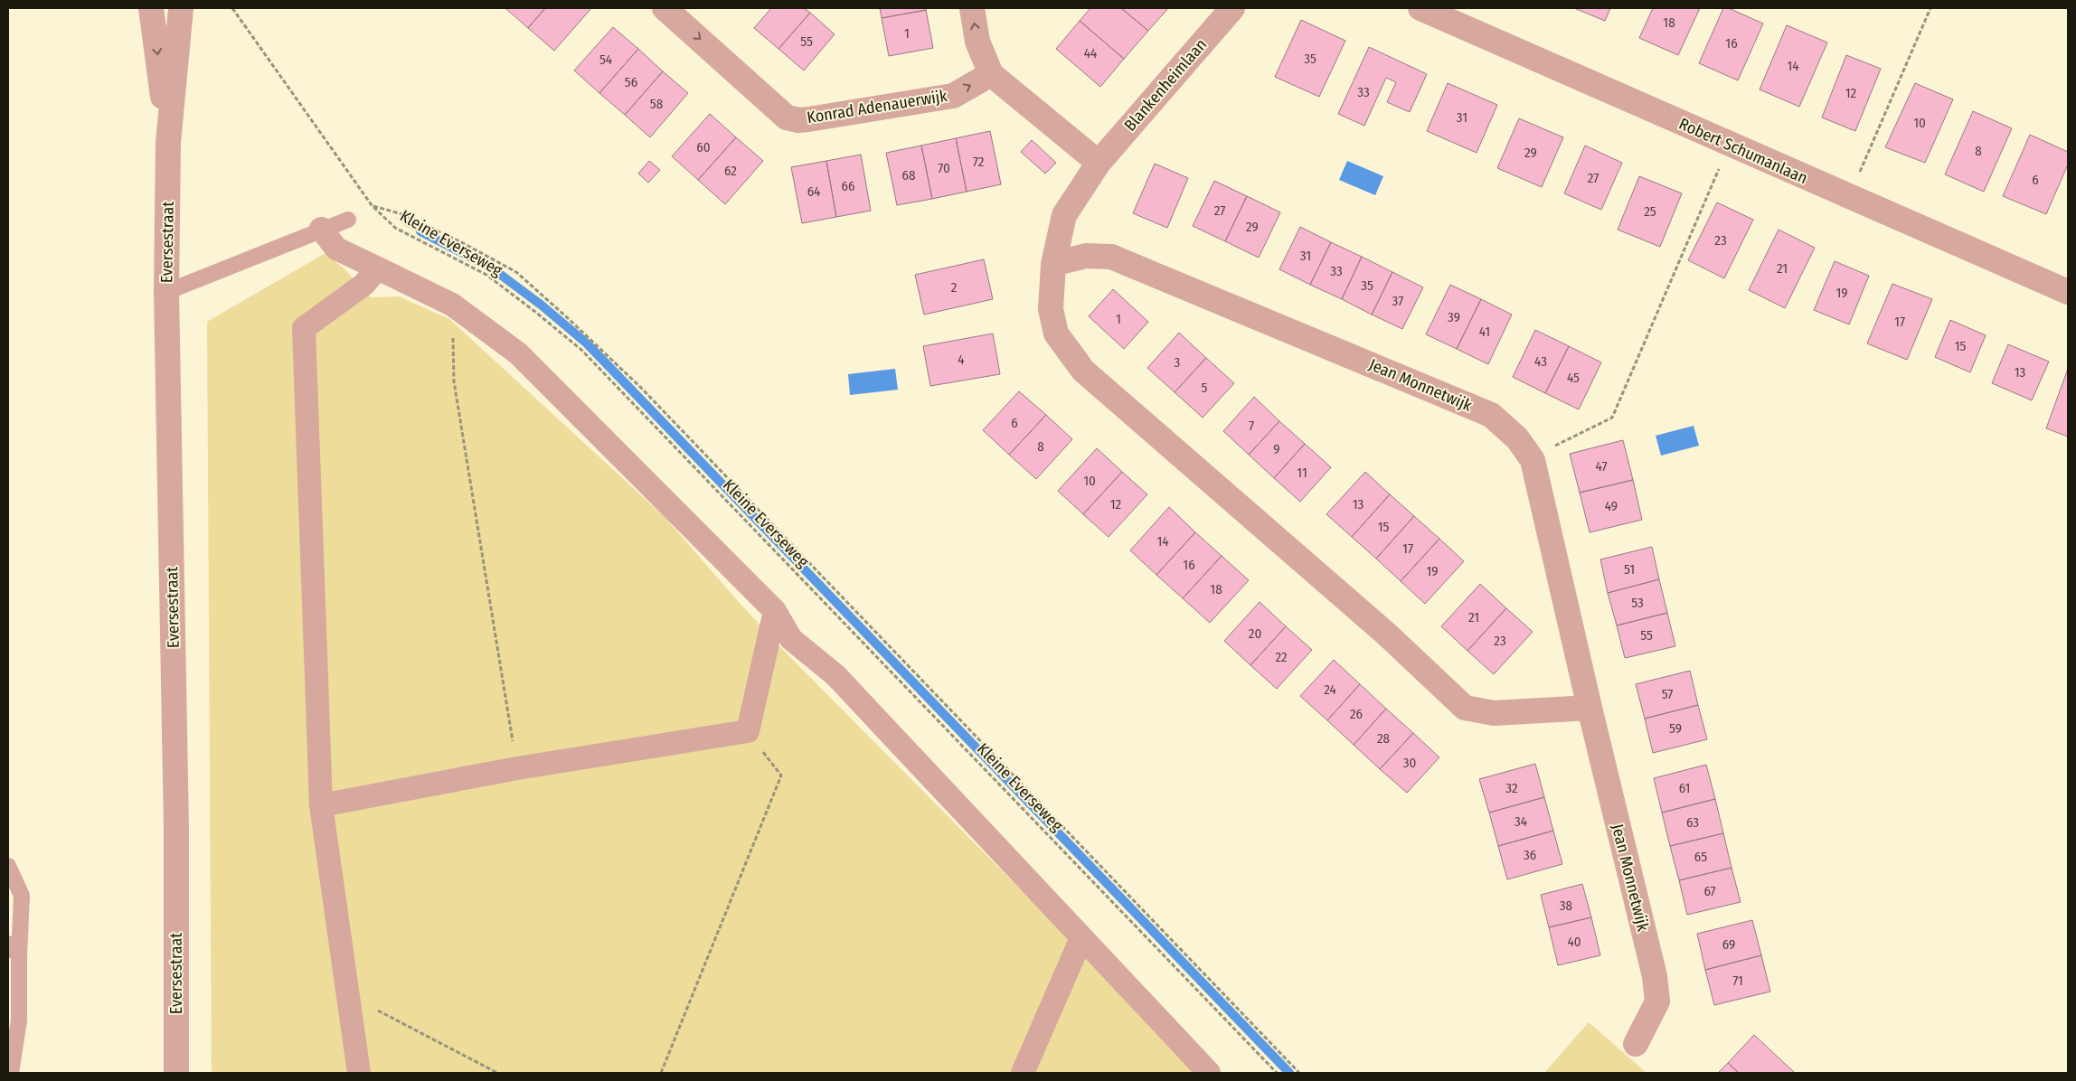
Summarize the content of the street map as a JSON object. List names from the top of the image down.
{
  "streets": {
    "street": [
      "Blankenheimlaan",
      "Konrad Adenauerwijk",
      "Robert Schumanlaan",
      "Eversestraat",
      "Jean Monnetwijk"
    ],
    "path": ["Kleine Everseweg"]
  },
  "one_way": ["Konrad Adenauerwijk"],
  "house_numbers": [
    "18",
    "1",
    "55",
    "16",
    "44",
    "35",
    "54",
    "14",
    "56",
    "33",
    "12",
    "58",
    "31",
    "10",
    "60",
    "8",
    "29",
    "72",
    "70",
    "62",
    "68",
    "27",
    "6",
    "66",
    "64",
    "27",
    "25",
    "29",
    "23",
    "31",
    "21",
    "33",
    "35",
    "2",
    "19",
    "37",
    "39",
    "1",
    "17",
    "41",
    "15",
    "4",
    "43",
    "3",
    "13",
    "45",
    "5",
    "6",
    "7",
    "8",
    "9",
    "47",
    "11",
    "10",
    "12",
    "13",
    "49",
    "15",
    "14",
    "17",
    "16",
    "51",
    "19",
    "18",
    "53",
    "21",
    "20",
    "55",
    "23",
    "22",
    "24",
    "57",
    "26",
    "59",
    "28",
    "30",
    "32",
    "61",
    "34",
    "63",
    "36",
    "65",
    "67",
    "38",
    "40",
    "69",
    "71"
  ]
}
